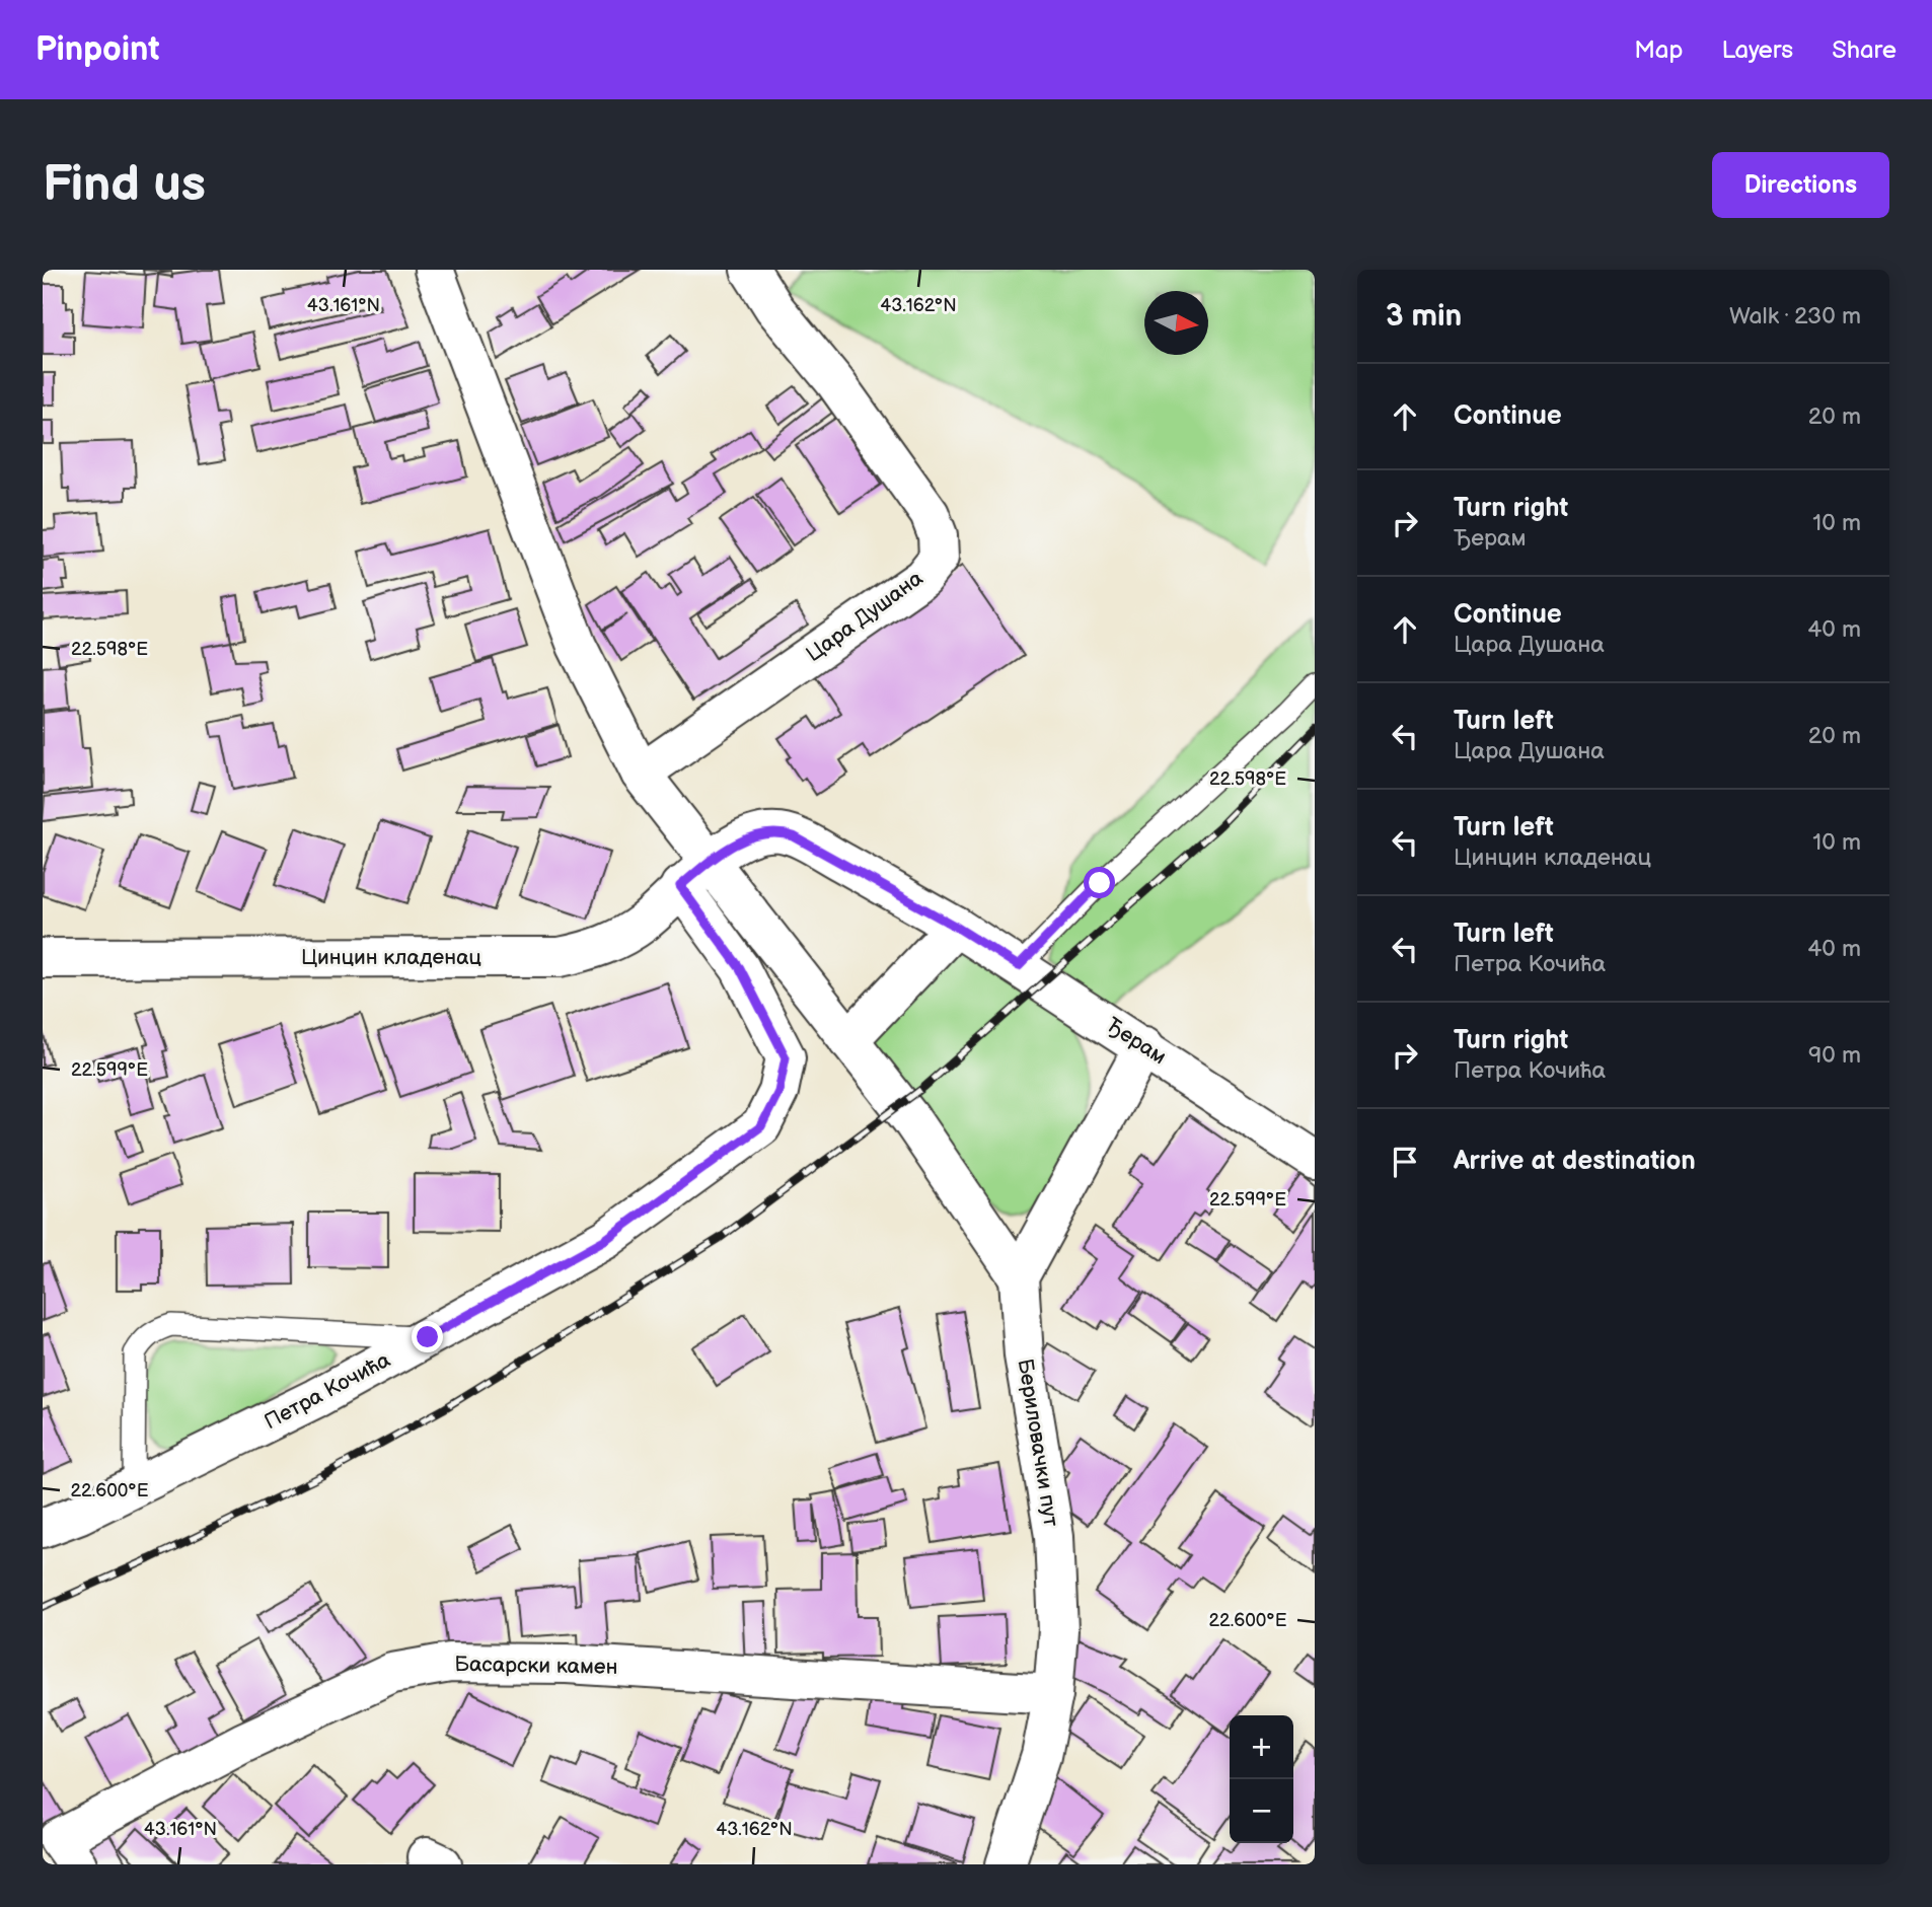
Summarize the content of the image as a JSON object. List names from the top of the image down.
{
  "streets": {
    "street": [
      "Цара Душана",
      "Цинцин кладенац",
      "Ђерам",
      "Петра Кочића",
      "Бериловачки пут",
      "Басарски камен"
    ]
  },
  "crossings": [
    ["Цинцин кладенац", "Петра Кочића"],
    ["Бериловачки пут", "Басарски камен"]
  ],
  "north": "right",
  "page": {
    "header": "Pinpoint",
    "nav": ["Map", "Layers", "Share"],
    "buttons": "Directions",
    "title": "Find us",
    "heading": ["3 min", "Walk · 230 m"],
    "list": [
      ["Continue", "20 m"],
      ["Turn right", "Ђерам", "10 m"],
      ["Continue", "Цара Душана", "40 m"],
      ["Turn left", "Цара Душана", "20 m"],
      ["Turn left", "Цинцин кладенац", "10 m"],
      ["Turn left", "Петра Кочића", "40 m"],
      ["Turn right", "Петра Кочића", "90 m"],
      "Arrive at destination"
    ],
    "map_buttons": ["+", "−"]
  },
  "coordinates": [
    "43.161°N",
    "43.162°N",
    "22.598°E",
    "22.599°E",
    "22.600°E"
  ]
}
